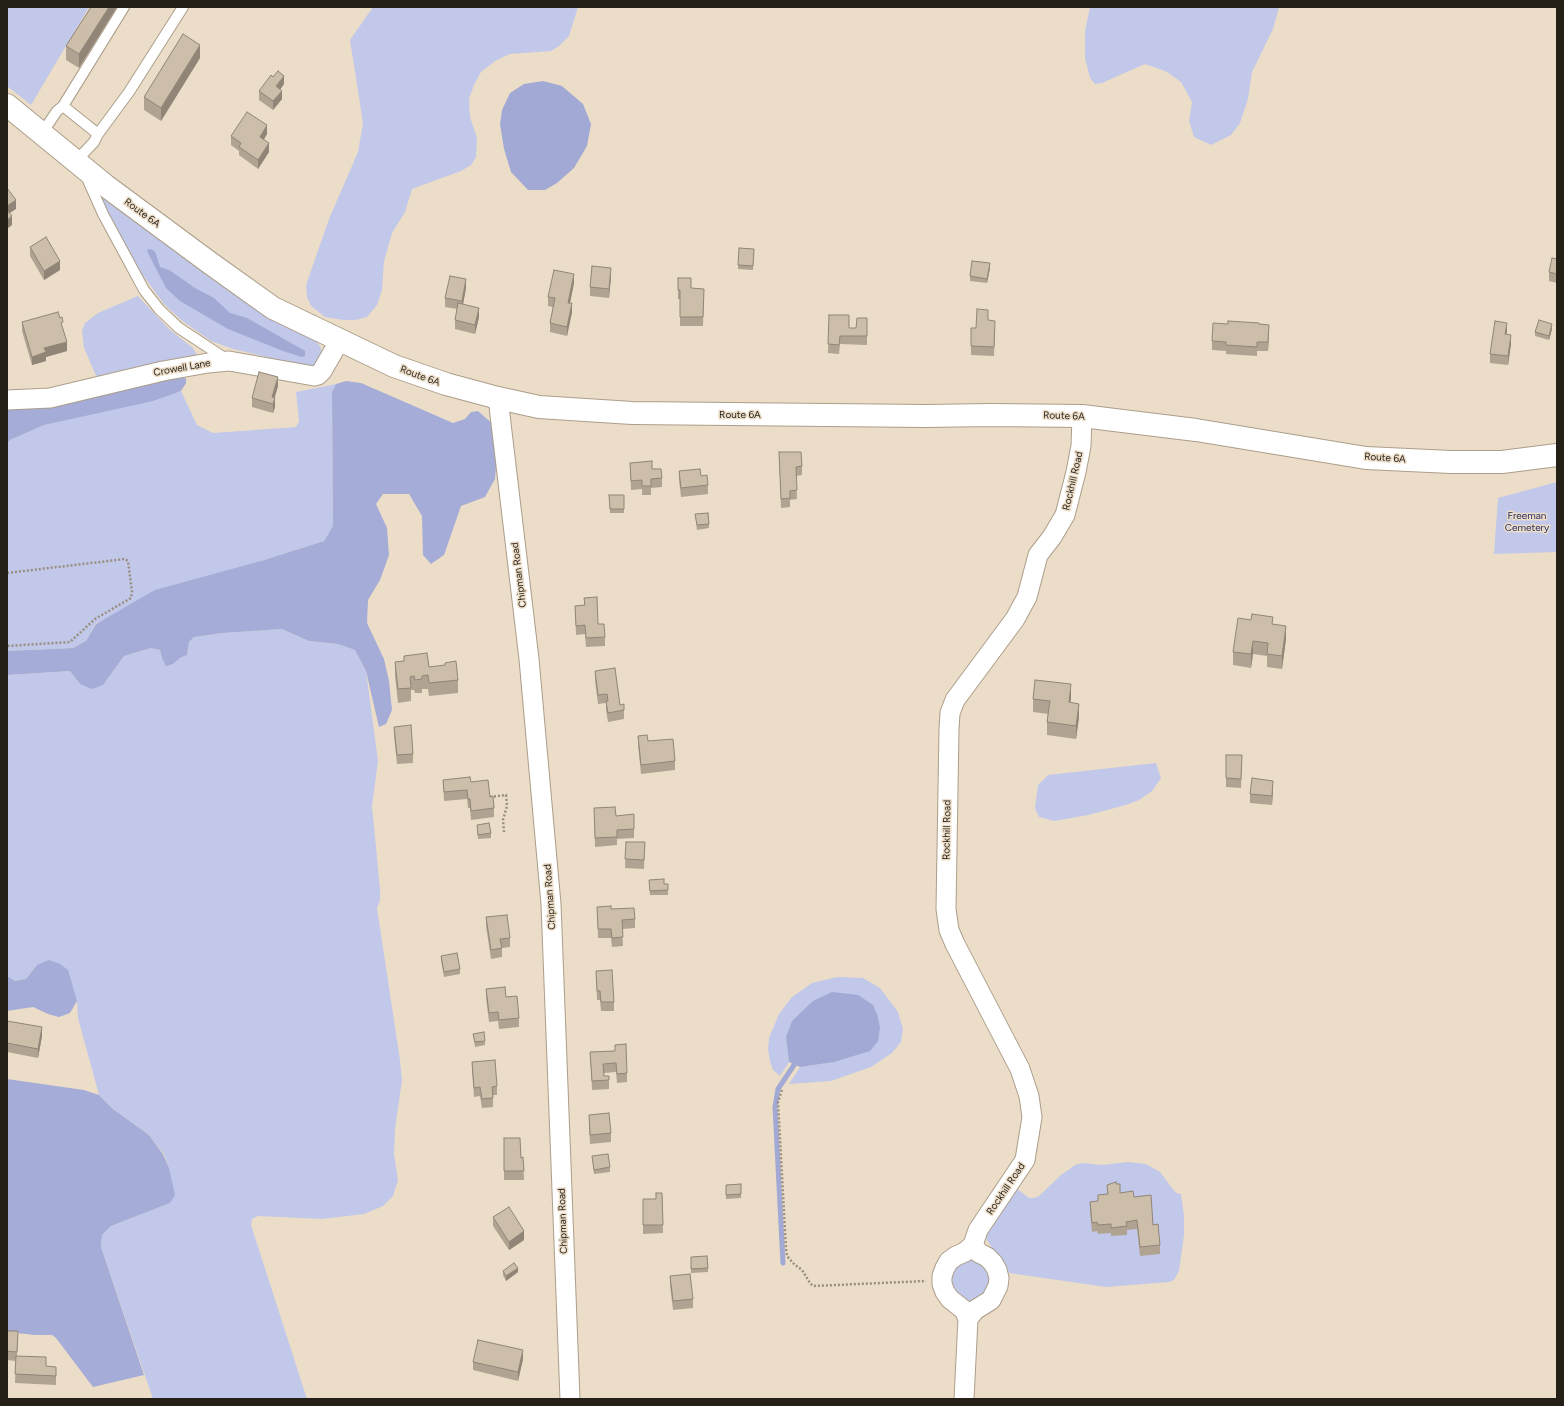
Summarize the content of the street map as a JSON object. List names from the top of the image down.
{
  "streets": {
    "main road": ["Route 6A"],
    "street": ["Crowell Lane", "Rockhill Road", "Chipman Road"]
  },
  "crossings": [
    ["Route 6A", "Crowell Lane"],
    ["Route 6A", "Rockhill Road"],
    ["Route 6A", "Chipman Road"]
  ],
  "parks": ["Freeman Cemetery"]
}
